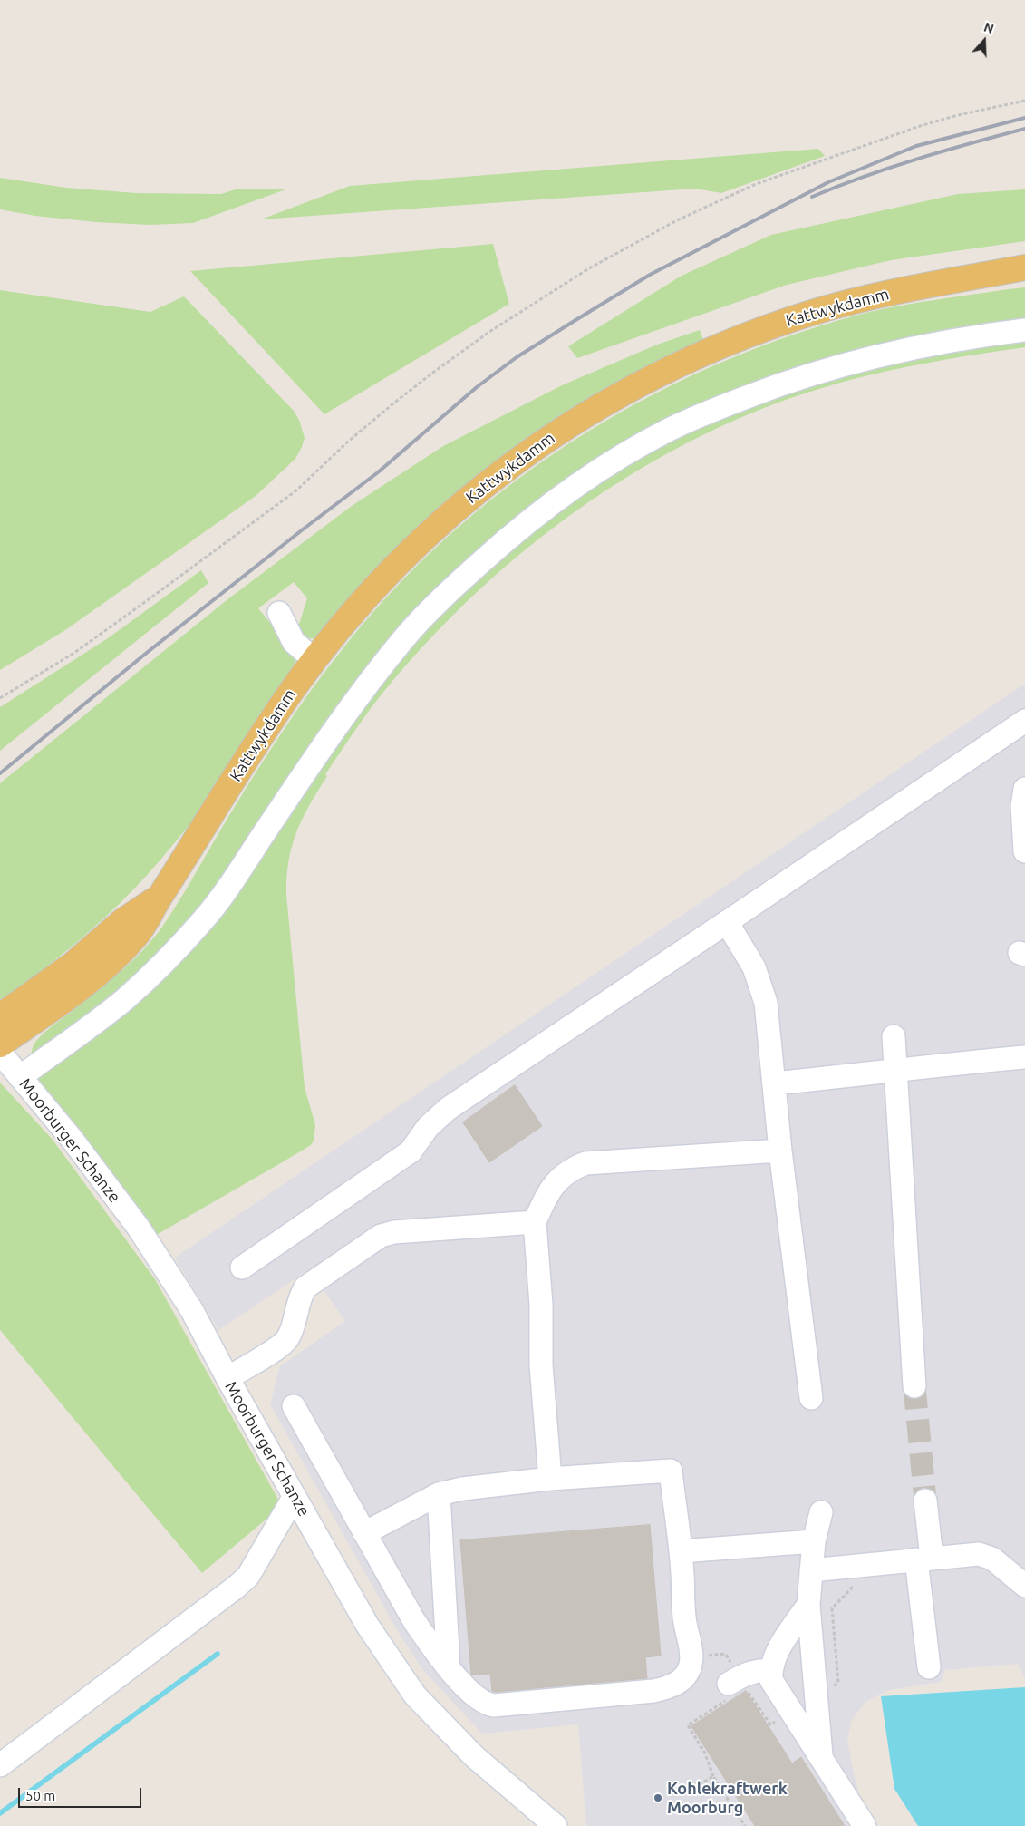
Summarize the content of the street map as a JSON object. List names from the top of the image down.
{
  "streets": {
    "main road": ["Kattwykdamm"],
    "street": ["Moorburger Schanze"]
  },
  "places": ["Kohlekraftwerk Moorburg"],
  "scale_bar": "50 m",
  "north": "top"
}
